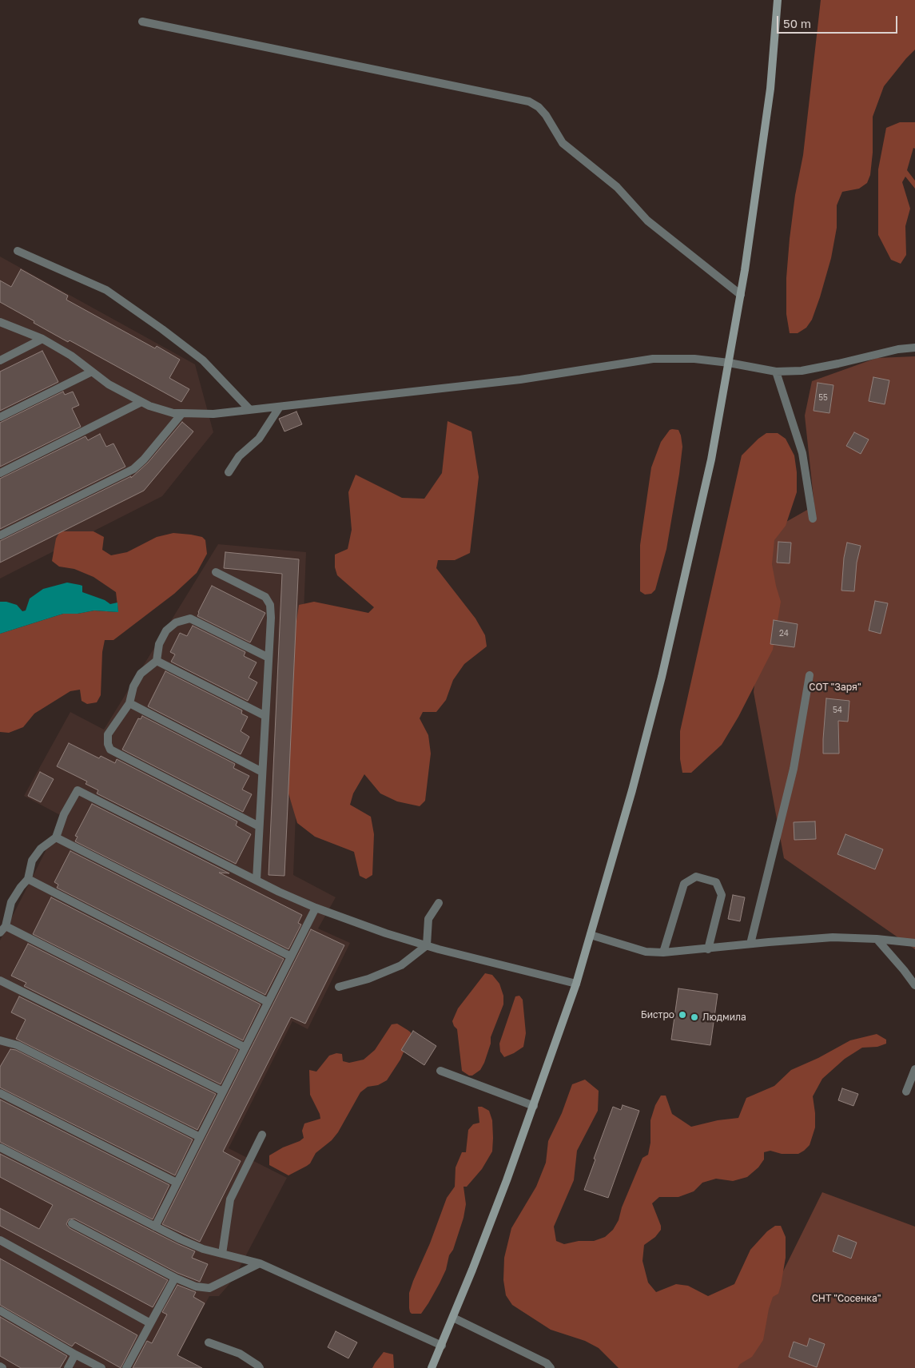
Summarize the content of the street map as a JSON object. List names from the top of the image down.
{
  "parks": ["СОТ \"Заря\"", "СНТ \"Сосенка\""],
  "places": ["Бистро", "Людмила"],
  "house_numbers": ["55", "24", "54"],
  "scale_bar": "50 m"
}
